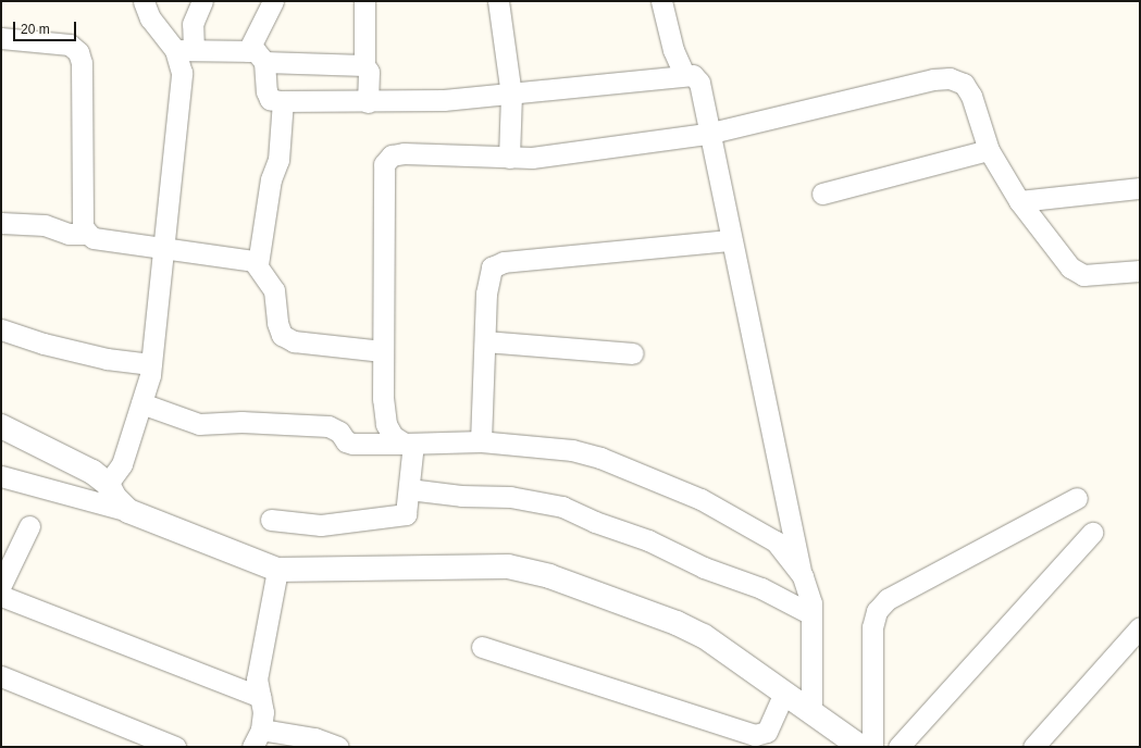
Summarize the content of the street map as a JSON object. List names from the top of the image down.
{
  "scale_bar": "20 m"
}
